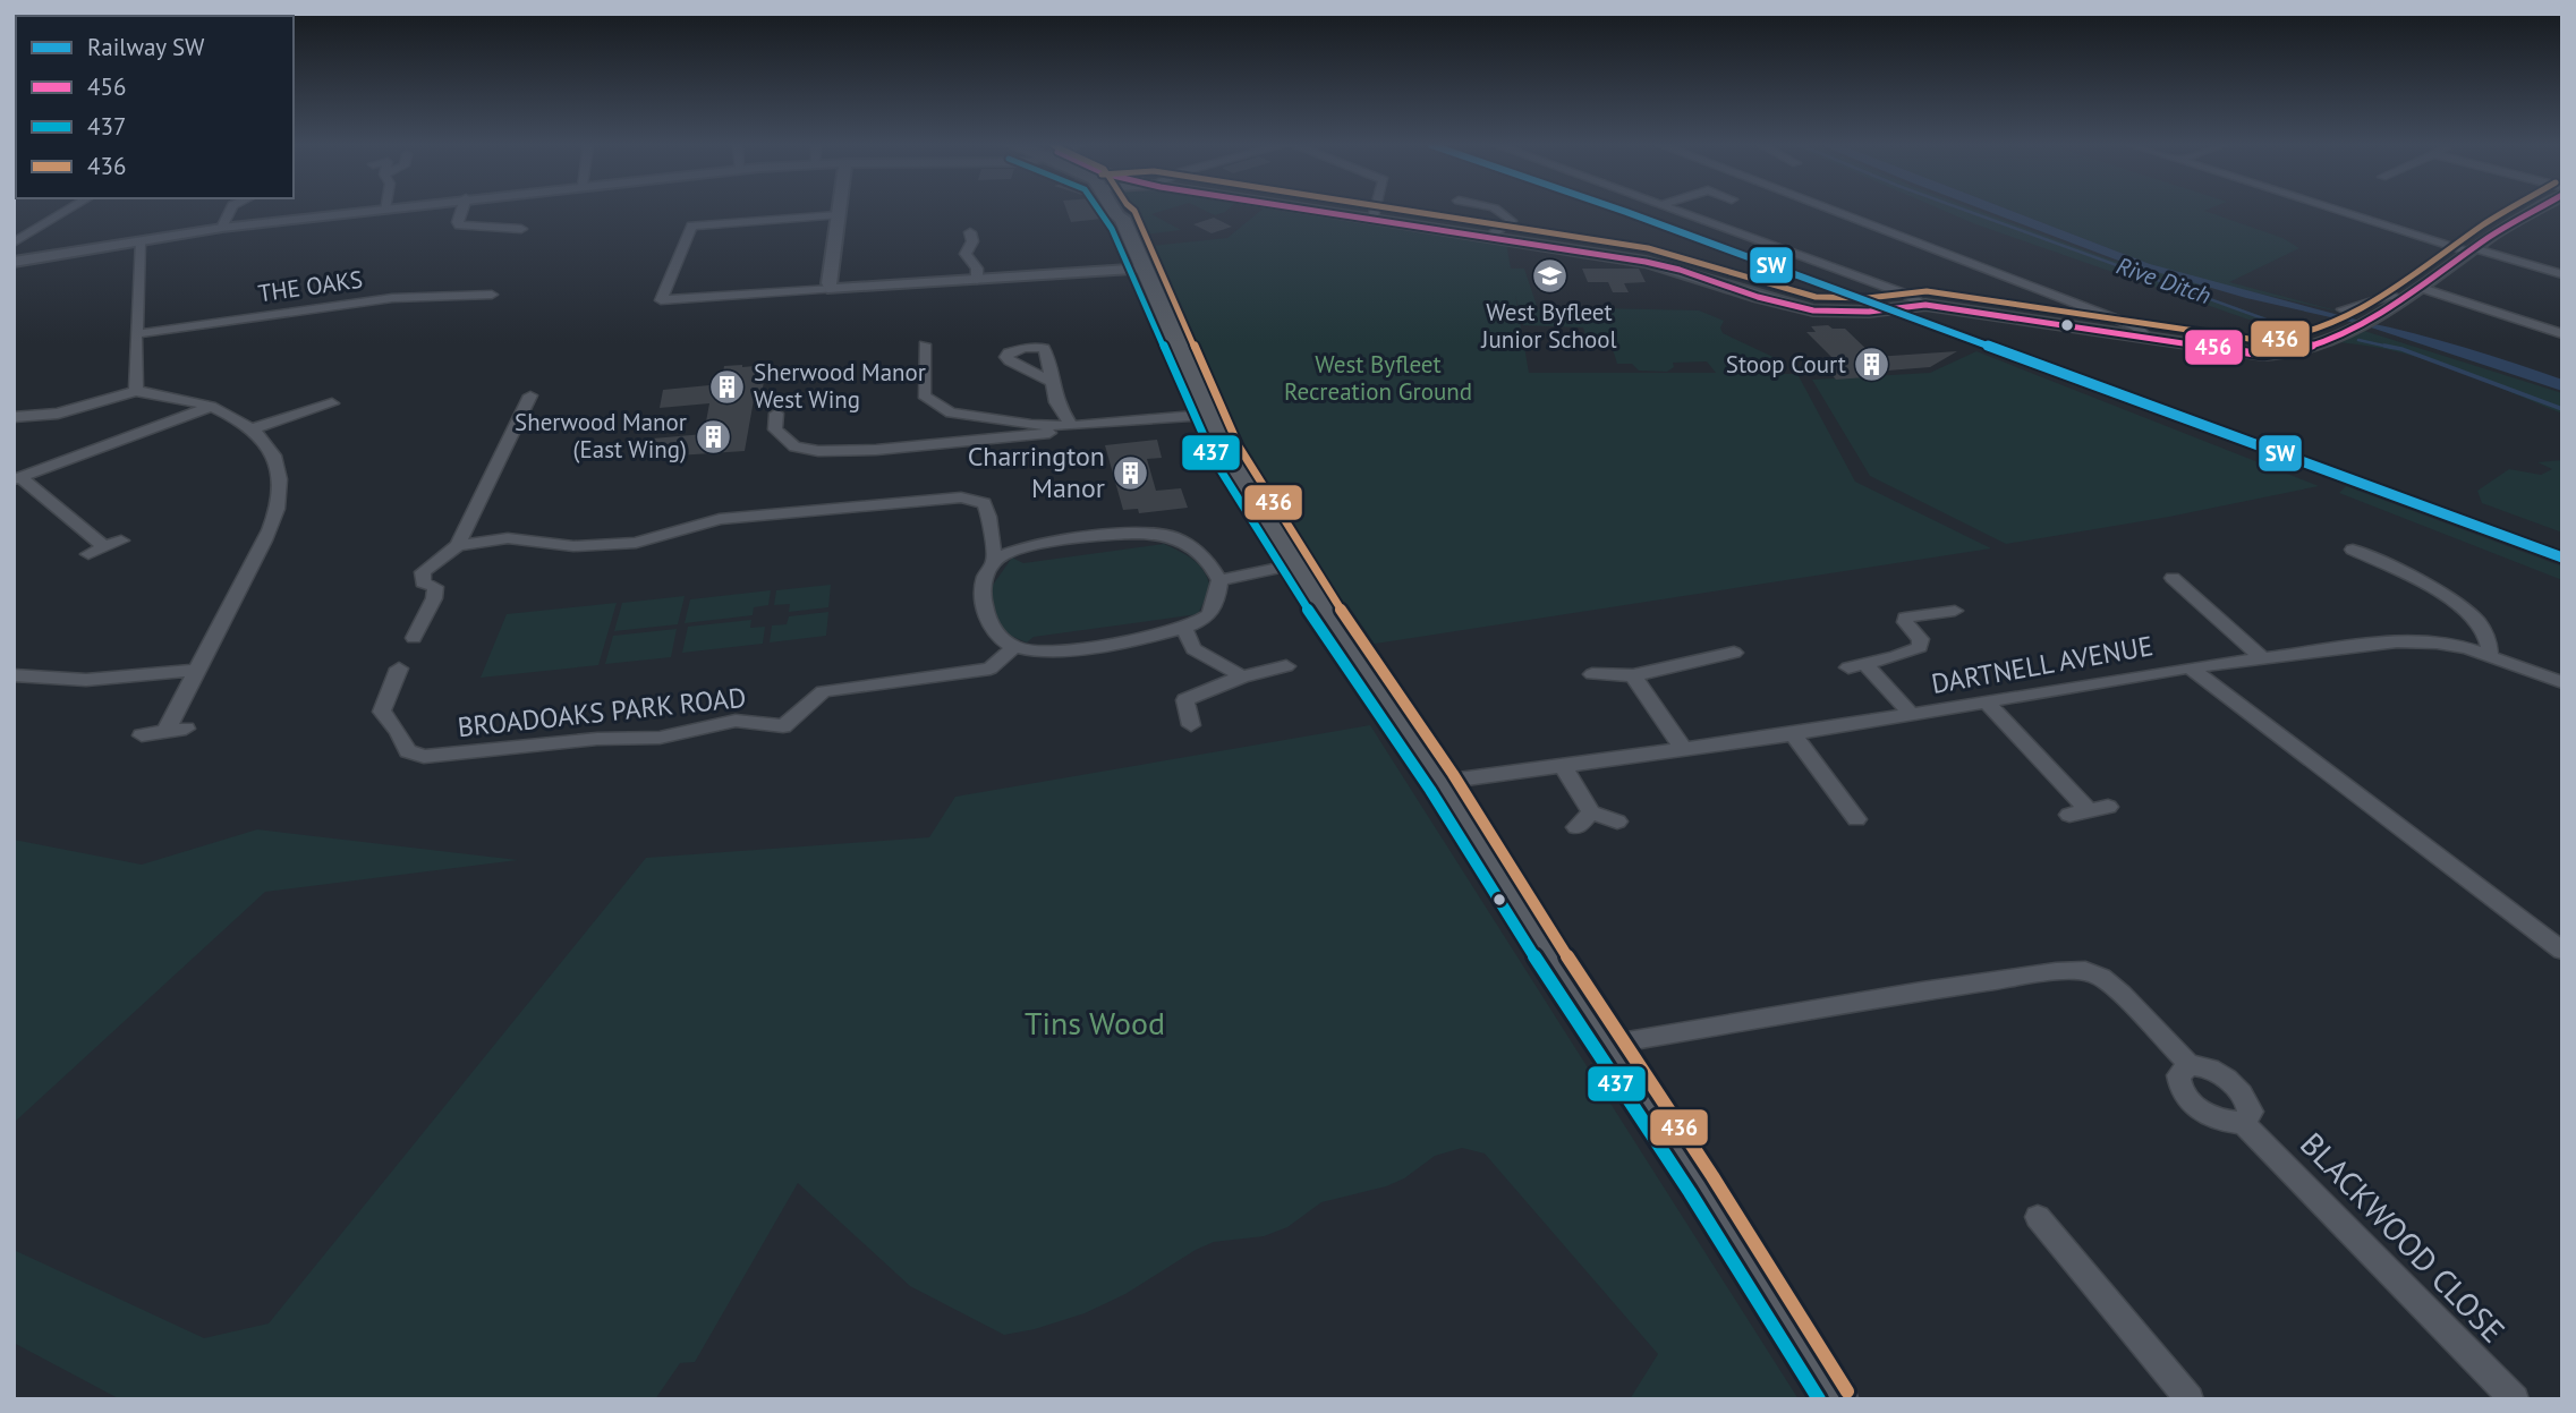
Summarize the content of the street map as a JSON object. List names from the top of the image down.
{
  "streets": {
    "street": [
      "THE OAKS",
      "DARTNELL AVENUE",
      "BROADOAKS PARK ROAD",
      "BLACKWOOD CLOSE"
    ]
  },
  "water": ["Rive Ditch"],
  "parks": ["West Byfleet Recreation Ground", "Tins Wood"],
  "places": {
    "school or university": ["West Byfleet Junior School"],
    "building": [
      "Stoop Court",
      "Sherwood Manor West Wing",
      "Sherwood Manor (East Wing)",
      "Charrington Manor"
    ]
  },
  "lines": [
    "rail line SW",
    "transit line 456",
    "transit line 437",
    "transit line 436"
  ],
  "legend": [
    "Railway SW",
    "456",
    "437",
    "436"
  ]
}
